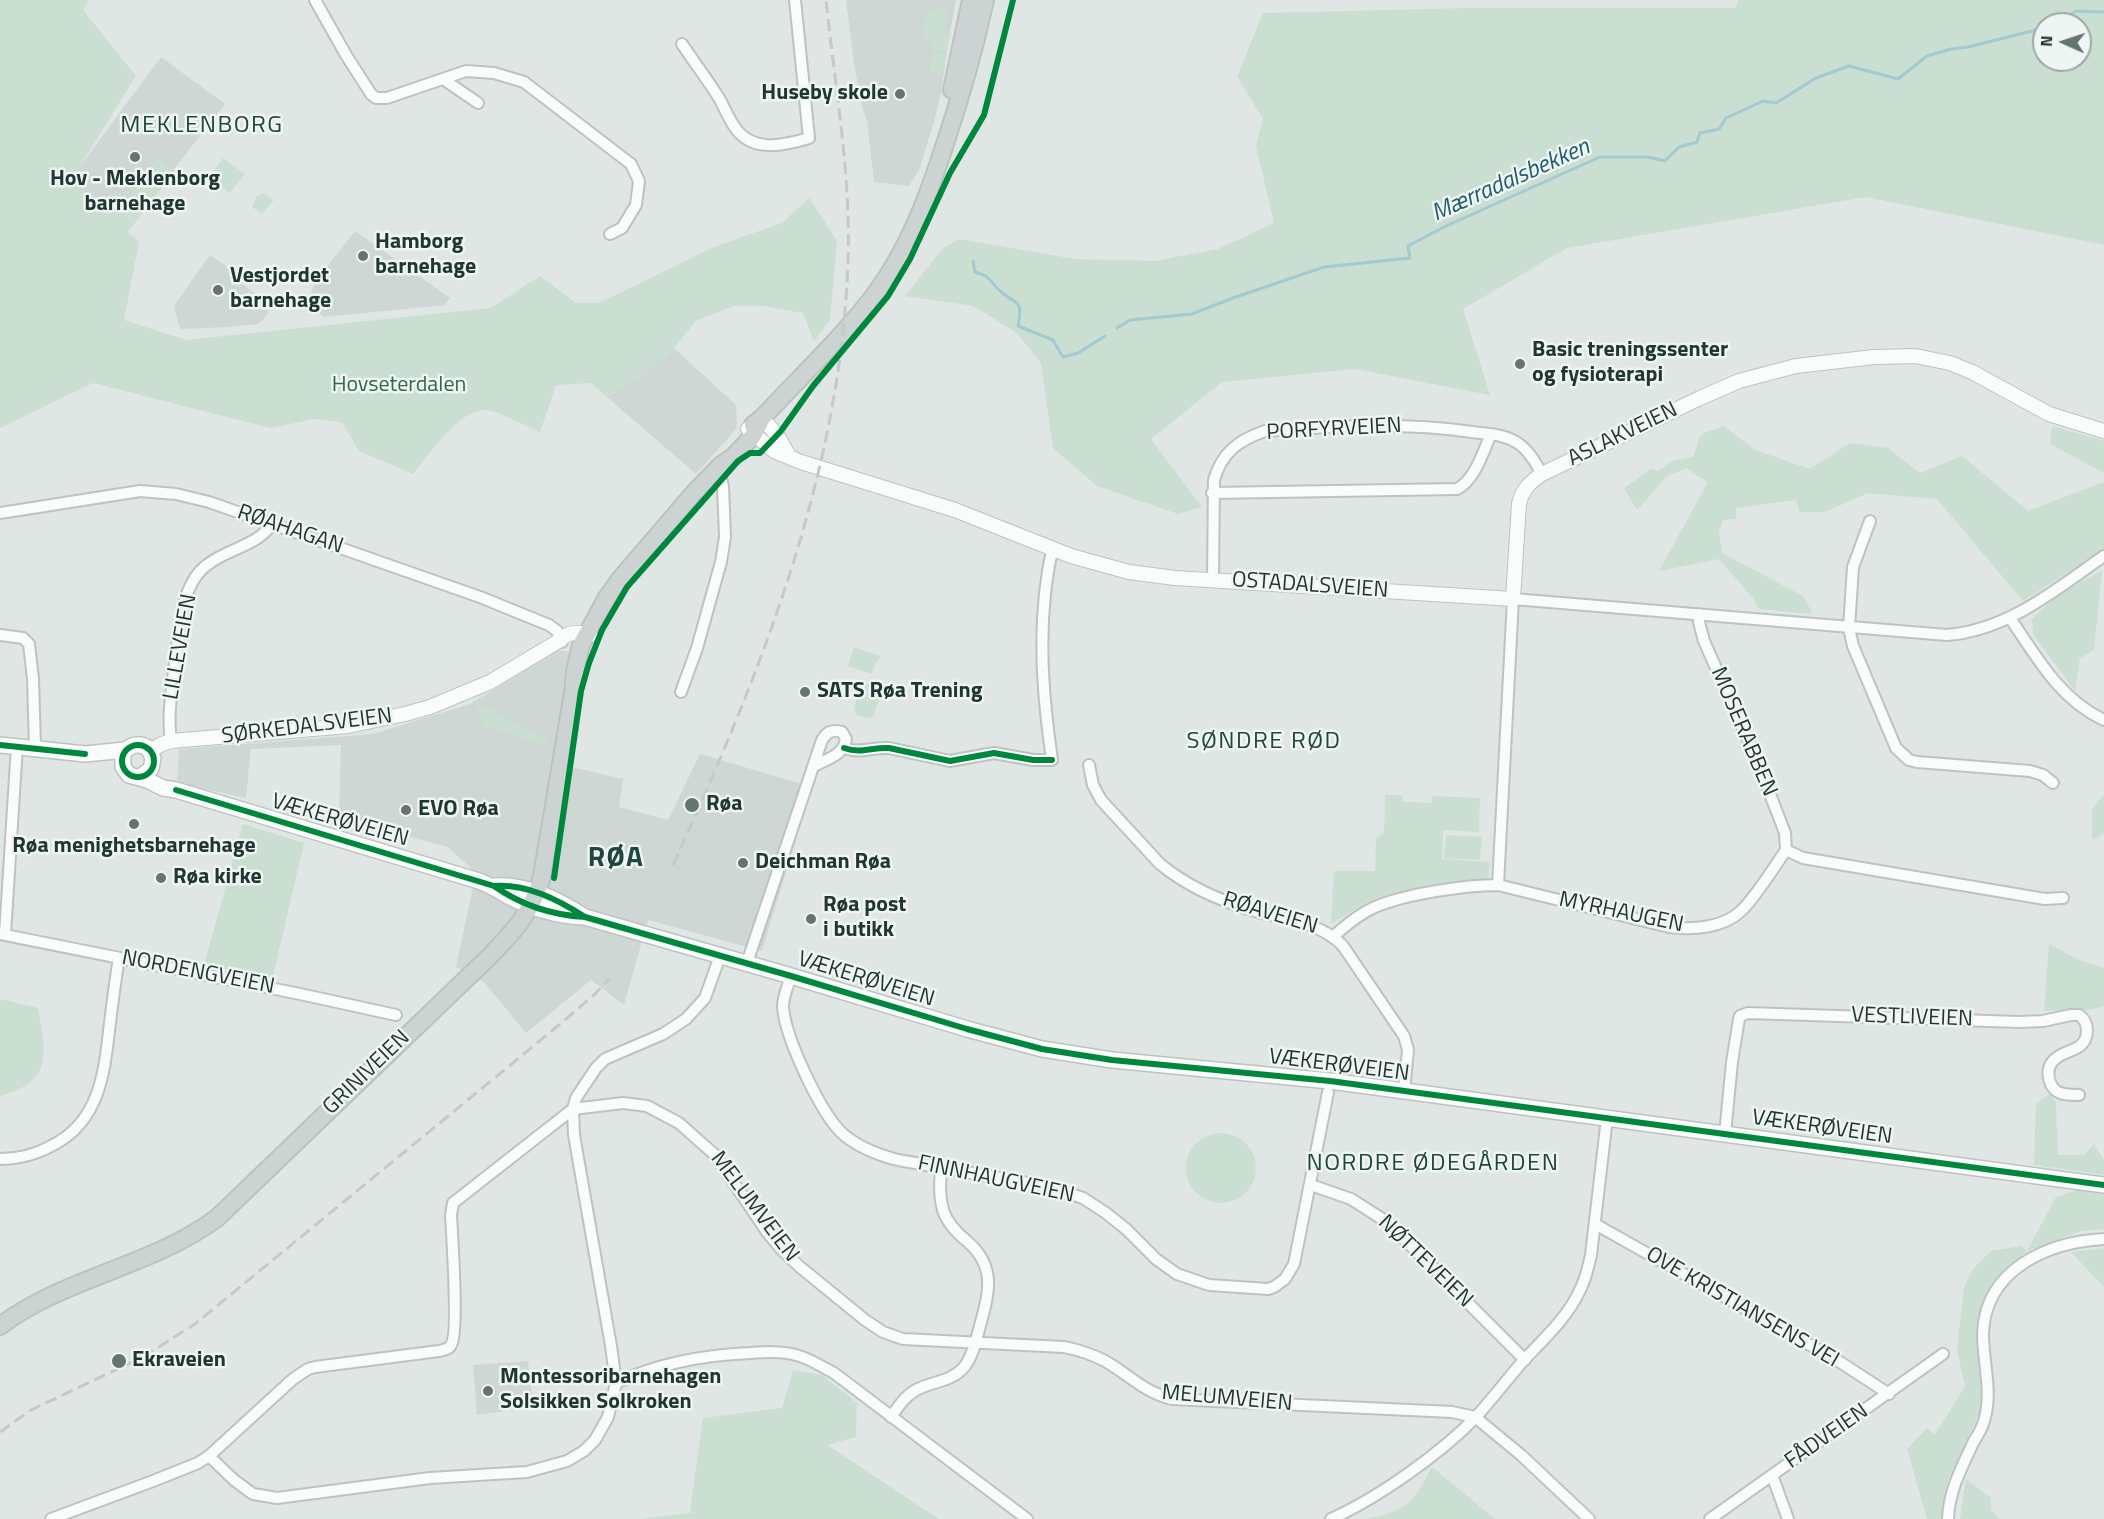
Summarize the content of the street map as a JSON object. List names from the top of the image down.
{
  "streets": {
    "main road": ["VÆKERØVEIEN", "GRINIVEIEN"],
    "street": [
      "PORFYRVEIEN",
      "ASLAKVEIEN",
      "RØAHAGAN",
      "OSTADALSVEIEN",
      "LILLEVEIEN",
      "SØRKEDALSVEIEN",
      "MOSERABBEN",
      "MYRHAUGEN",
      "RØAVEIEN",
      "NORDENGVEIEN",
      "VESTLIVEIEN",
      "FINNHAUGVEIEN",
      "MELUMVEIEN",
      "NØTTEVEIEN",
      "OVE KRISTIANSENS VEI",
      "FÅDVEIEN"
    ]
  },
  "crossings": [
    ["PORFYRVEIEN", "ASLAKVEIEN"],
    ["PORFYRVEIEN", "OSTADALSVEIEN"],
    ["ASLAKVEIEN", "OSTADALSVEIEN"],
    ["ASLAKVEIEN", "MYRHAUGEN"],
    ["RØAHAGAN", "LILLEVEIEN"],
    ["RØAHAGAN", "SØRKEDALSVEIEN"],
    ["OSTADALSVEIEN", "MOSERABBEN"],
    ["LILLEVEIEN", "SØRKEDALSVEIEN"],
    ["SØRKEDALSVEIEN", "VÆKERØVEIEN"],
    ["SØRKEDALSVEIEN", "GRINIVEIEN"],
    ["MOSERABBEN", "MYRHAUGEN"],
    ["VÆKERØVEIEN", "RØAVEIEN"],
    ["VÆKERØVEIEN", "VESTLIVEIEN"],
    ["VÆKERØVEIEN", "GRINIVEIEN"],
    ["VÆKERØVEIEN", "FINNHAUGVEIEN"],
    ["MYRHAUGEN", "RØAVEIEN"],
    ["FINNHAUGVEIEN", "NØTTEVEIEN"],
    ["OVE KRISTIANSENS VEI", "FÅDVEIEN"]
  ],
  "districts": [
    "MEKLENBORG",
    "SØNDRE RØD",
    "RØA",
    "NORDRE ØDEGÅRDEN"
  ],
  "water": ["Mærradalsbekken"],
  "parks": ["Hovseterdalen"],
  "places": [
    "Huseby skole",
    "Hov - Meklenborg barnehage",
    "Hamborg barnehage",
    "Vestjordet barnehage",
    "Basic treningssenter og fysioterapi",
    "SATS Røa Trening",
    "Røa",
    "EVO Røa",
    "Røa menighetsbarnehage",
    "Deichman Røa",
    "Røa kirke",
    "Røa post i butikk",
    "Ekraveien",
    "Montessoribarnehagen Solsikken Solkroken"
  ],
  "north": "left"
}
